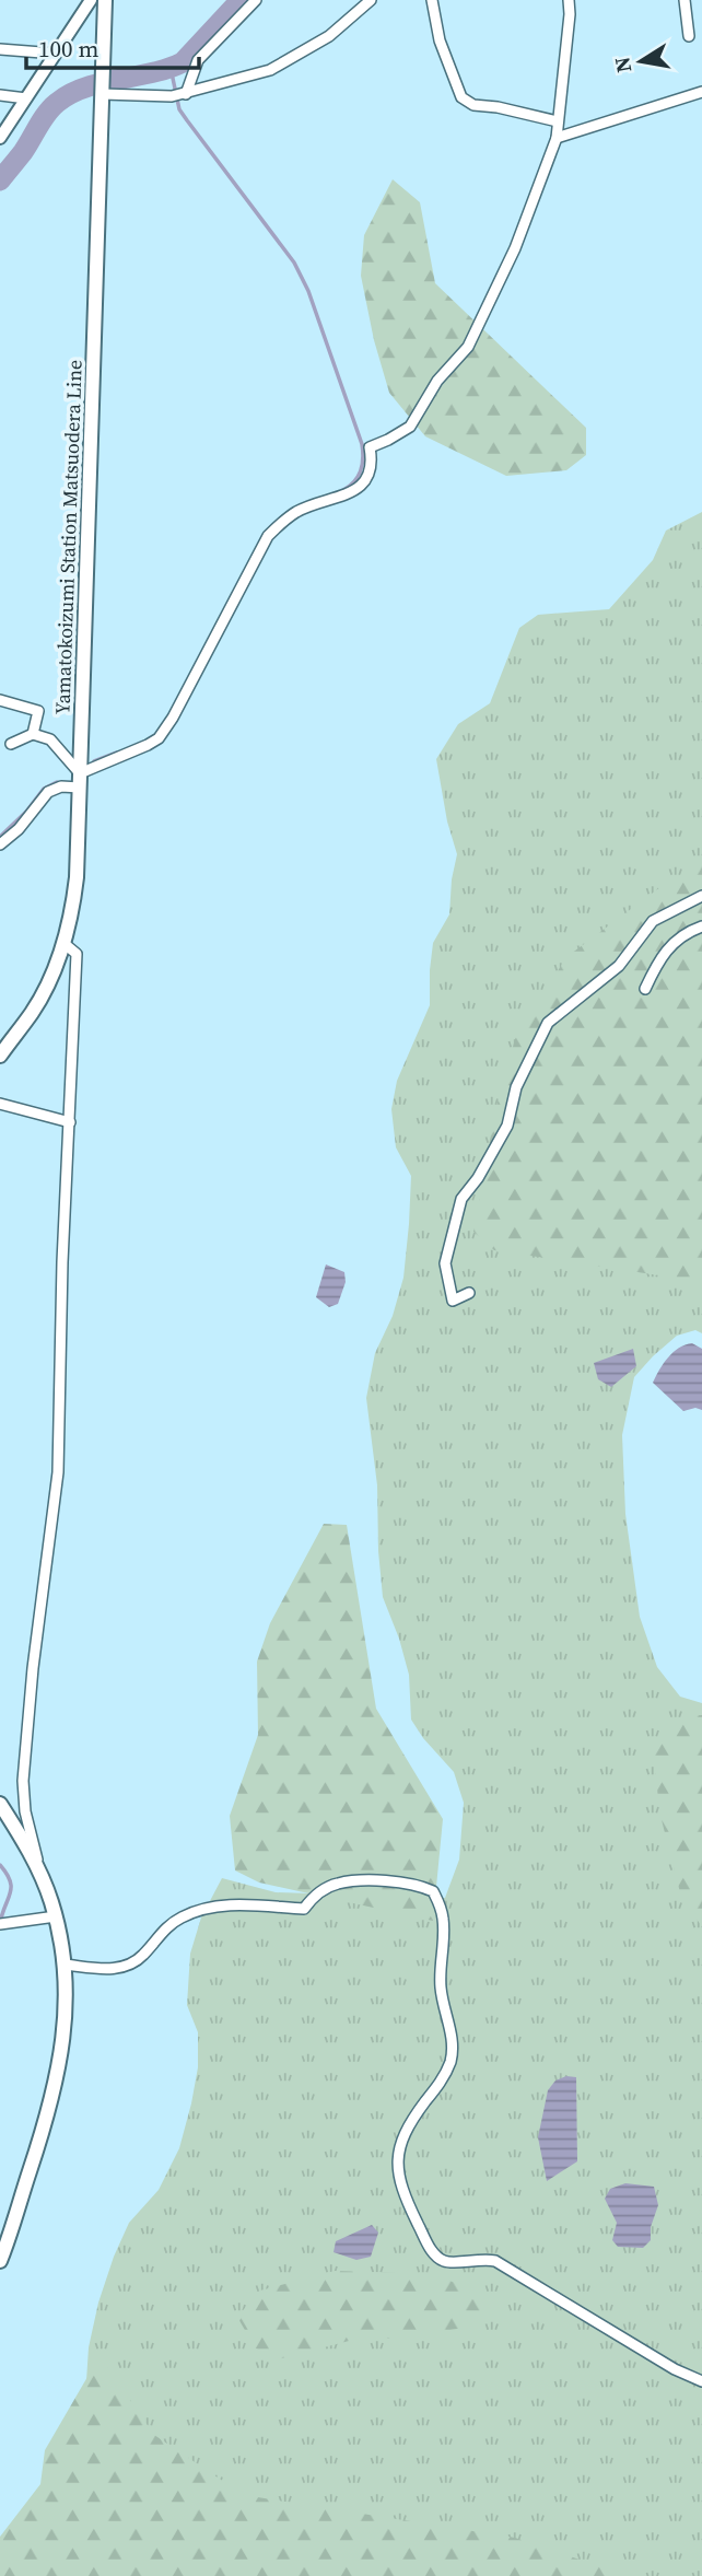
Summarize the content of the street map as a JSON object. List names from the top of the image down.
{
  "streets": {
    "main road": ["Yamatokoizumi Station Matsuodera Line"]
  },
  "scale_bar": "100 m",
  "north": "left"
}
